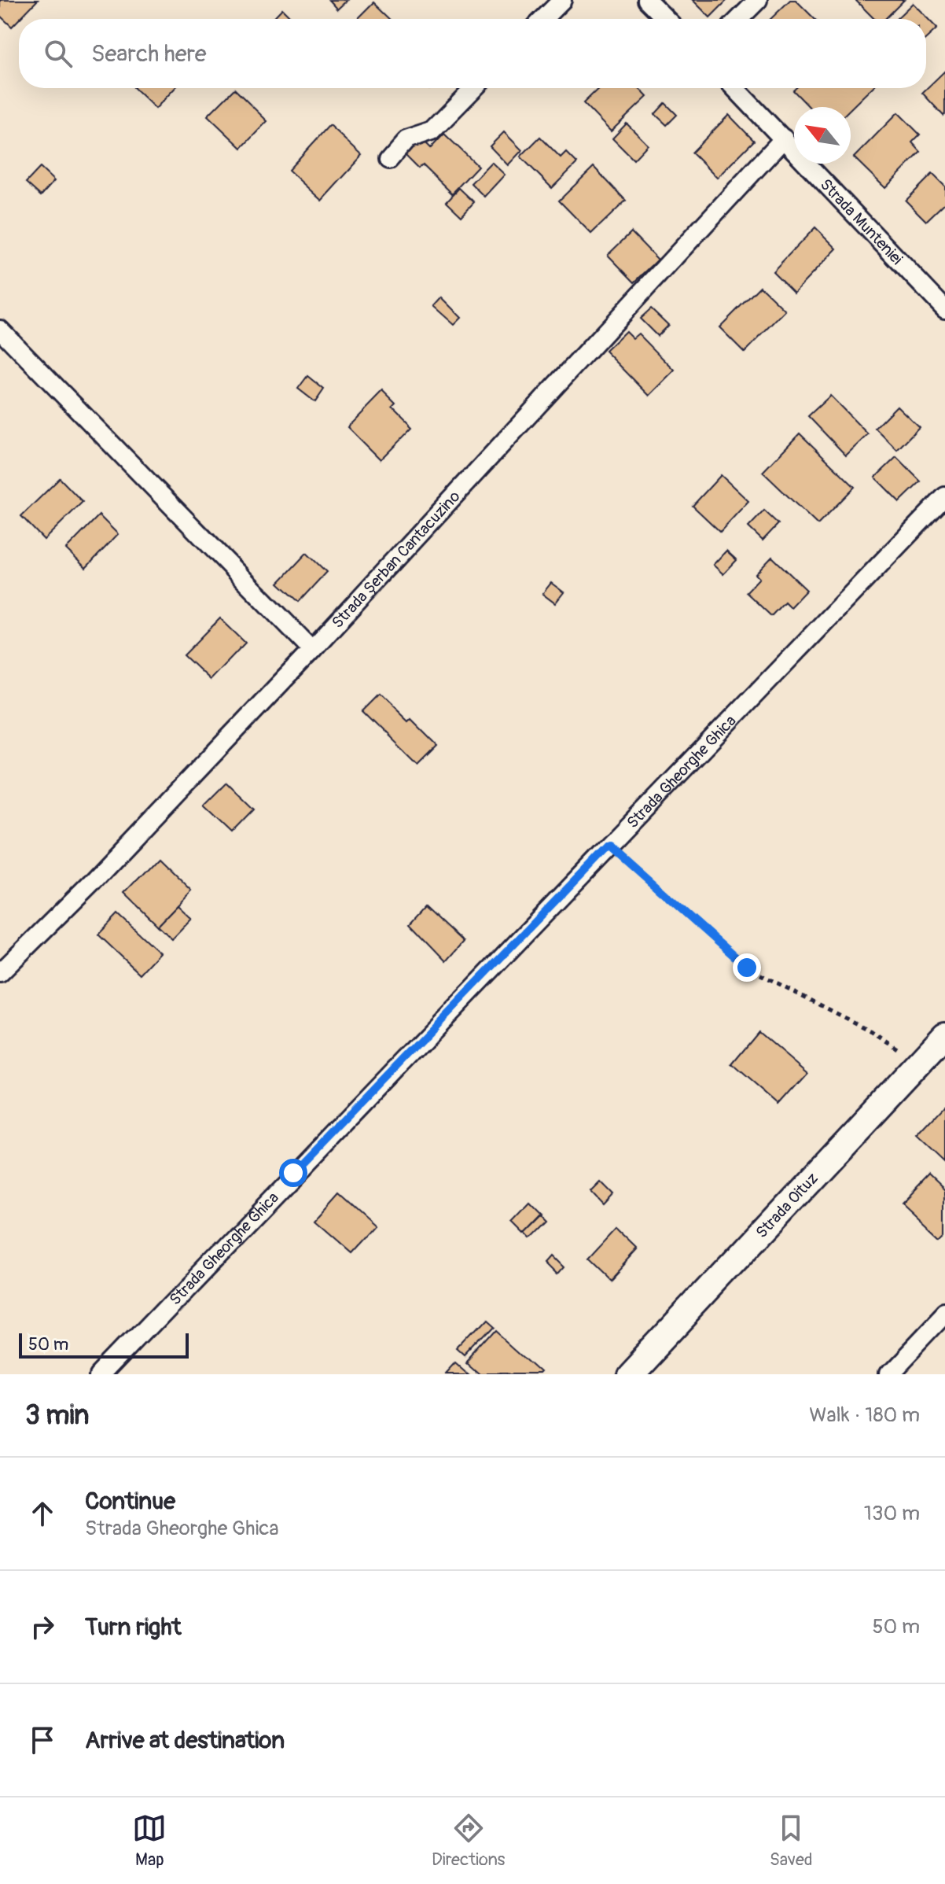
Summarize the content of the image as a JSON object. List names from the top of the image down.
{
  "streets": {
    "main road": ["Strada Oituz"],
    "street": ["Strada Munteniei", "Strada Șerban Cantacuzino", "Strada Gheorghe Ghica"]
  },
  "crossings": [
    ["Strada Munteniei", "Strada Șerban Cantacuzino"]
  ],
  "scale_bar": "50 m",
  "north": "top left",
  "page": {
    "search": "Search here",
    "scale": "50 m",
    "heading": ["3 min", "Walk · 180 m"],
    "list": [
      ["Continue", "Strada Gheorghe Ghica", "130 m"],
      ["Turn right", "50 m"],
      "Arrive at destination"
    ],
    "nav": ["Map", "Directions", "Saved"]
  }
}
